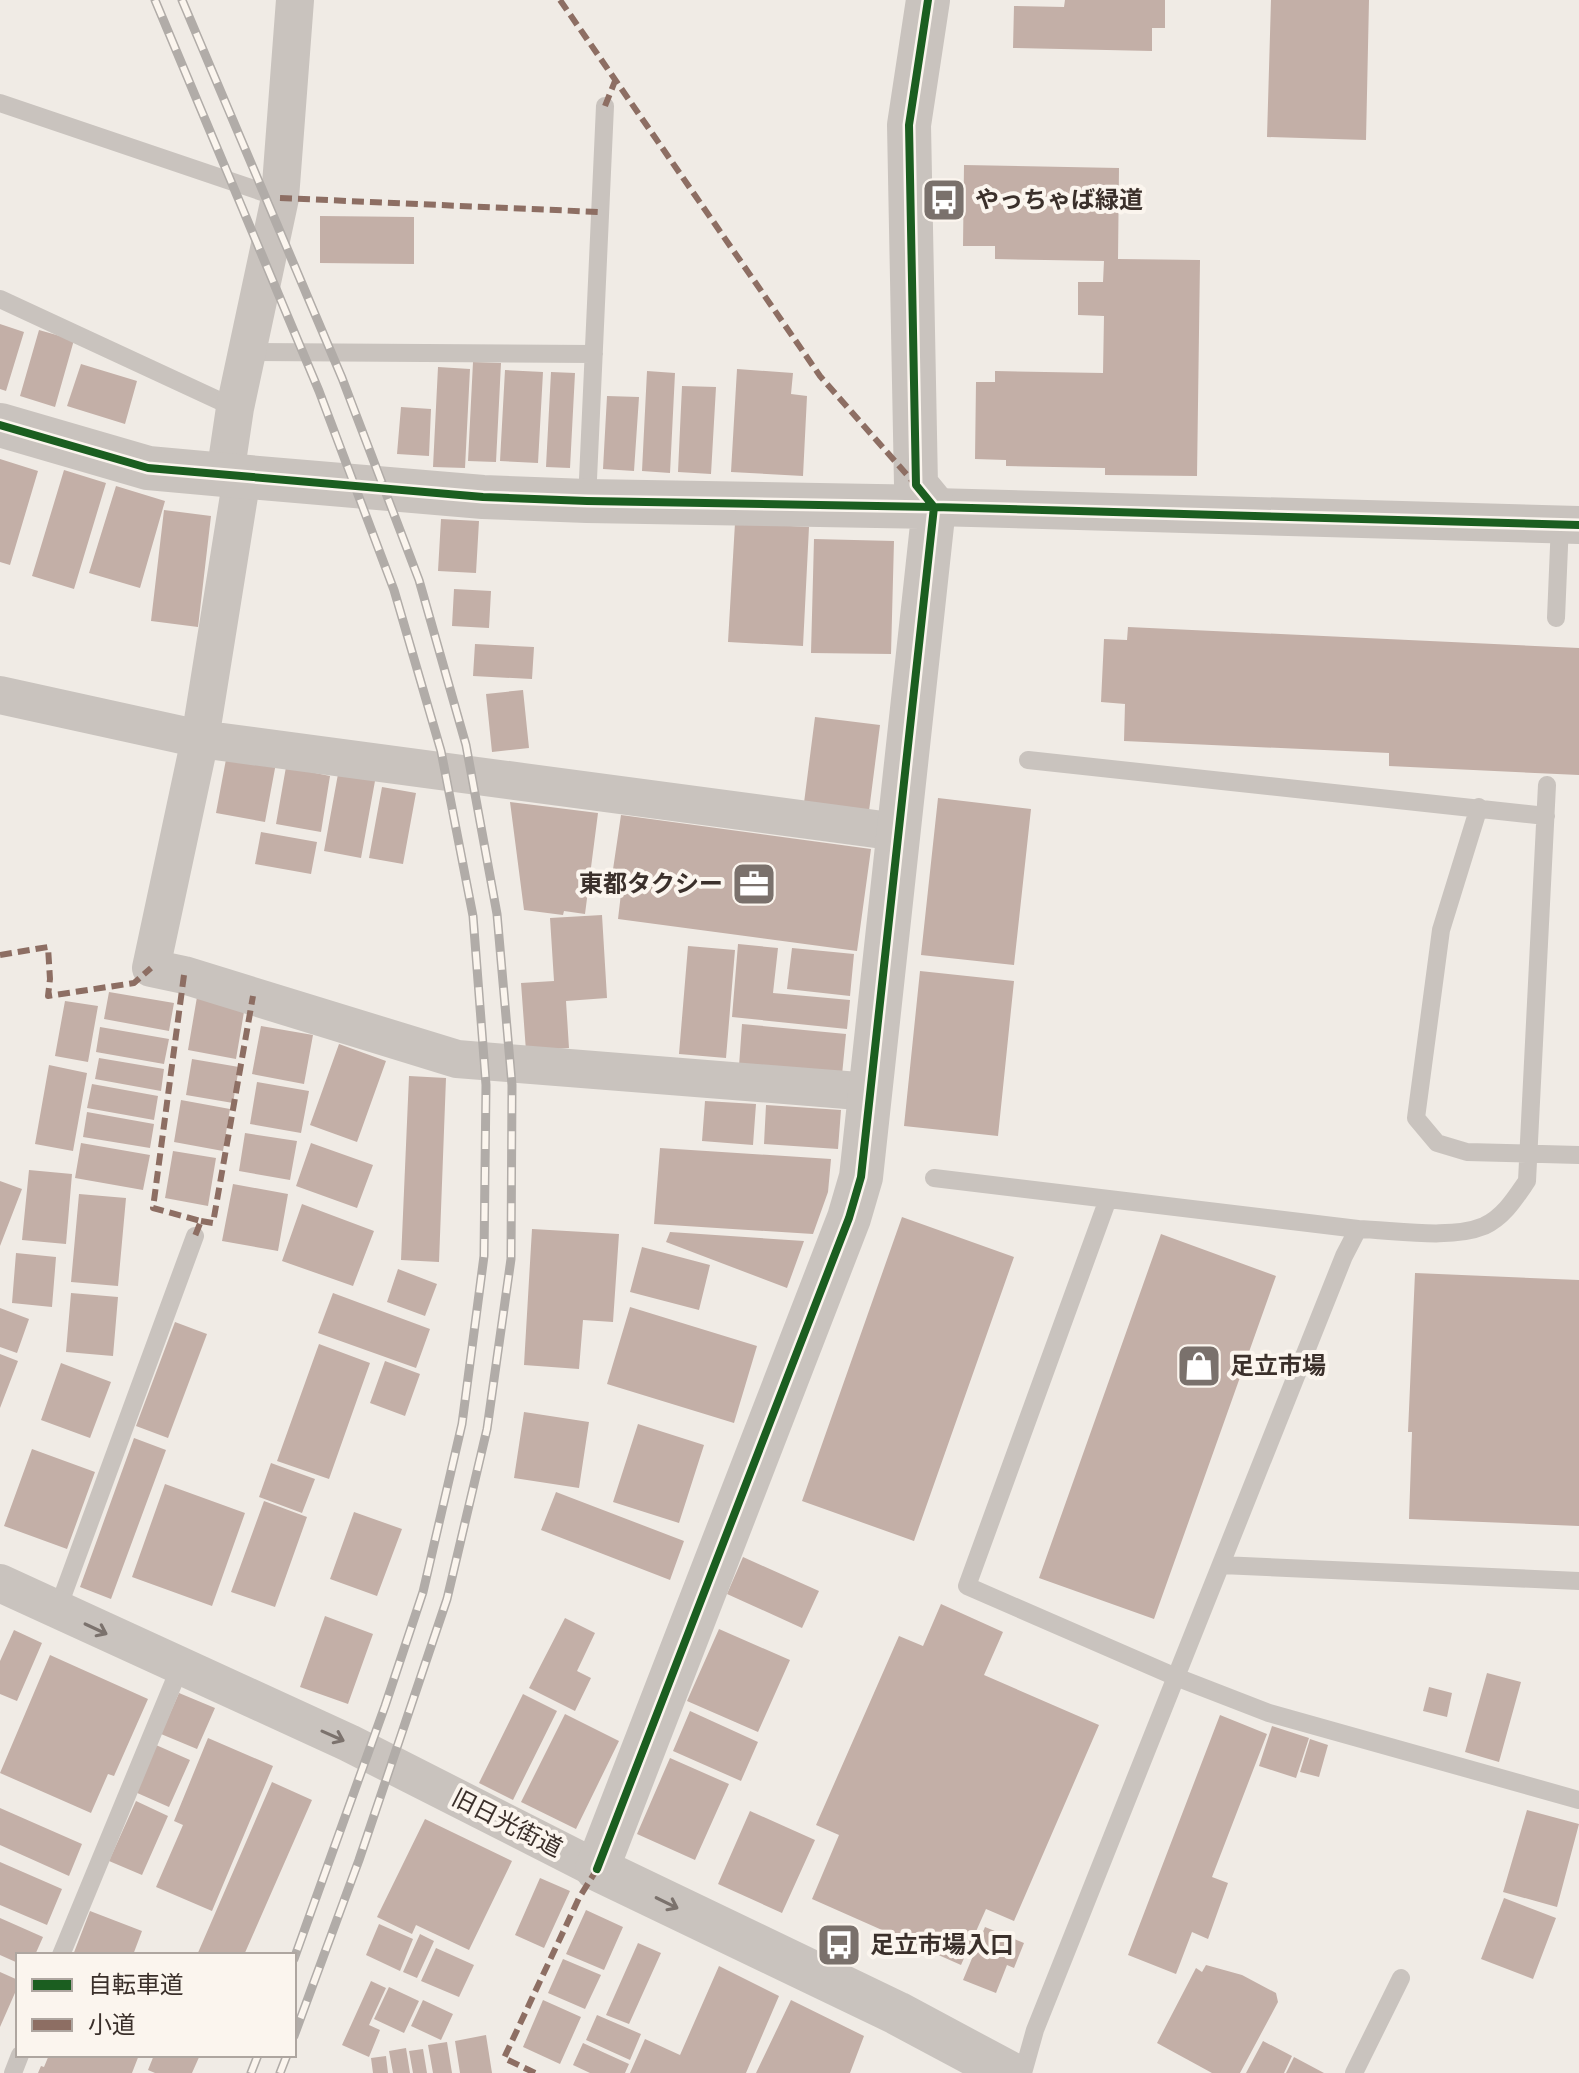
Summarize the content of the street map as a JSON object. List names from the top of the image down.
{
  "streets": {
    "street": ["旧日光街道"]
  },
  "one_way": ["旧日光街道"],
  "places": {
    "bus stop": ["やっちゃば緑道", "足立市場入口"],
    "office": ["東都タクシー"],
    "shop": ["足立市場"]
  },
  "legend": ["自転車道", "小道"]
}
